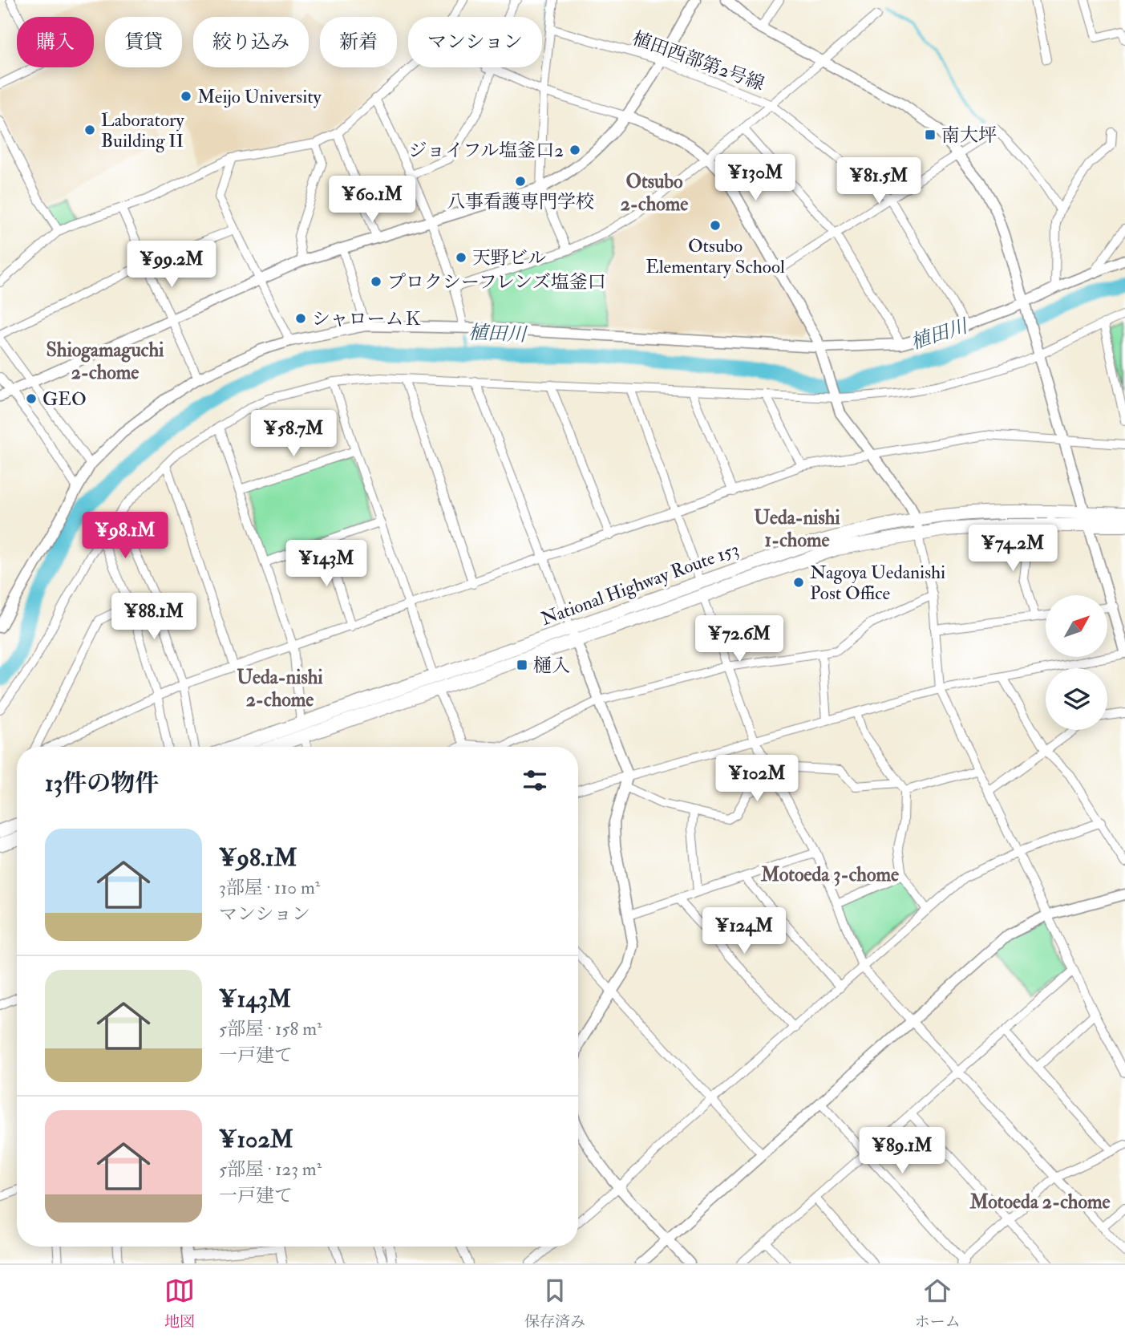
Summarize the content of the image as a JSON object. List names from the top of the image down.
{
  "streets": {
    "highway": ["National Highway Route 153"],
    "street": ["植田西部第2号線"]
  },
  "districts": [
    "Otsubo 2-chome",
    "Shiogamaguchi 2-chome",
    "Ueda-nishi 1-chome",
    "Ueda-nishi 2-chome",
    "Motoeda 3-chome",
    "Motoeda 2-chome"
  ],
  "water": ["植田川"],
  "places": {
    "other": [
      "Meijo University",
      "Laboratory Building II",
      "ジョイフル塩釜口2",
      "八事看護専門学校",
      "Otsubo Elementary School",
      "天野ビル",
      "プロクシーフレンズ塩釜口",
      "シャロームＫ",
      "GEO",
      "Nagoya Uedanishi Post Office"
    ],
    "transit": ["南大坪", "樋入"]
  },
  "north": "top right",
  "page": {
    "chip": [
      "購入",
      "賃貸",
      "絞り込み",
      "新着",
      "マンション"
    ],
    "price": [
      "¥130M",
      "¥81.5M",
      "¥60.1M",
      "¥99.2M",
      "¥58.7M",
      "¥98.1M",
      "¥74.2M",
      "¥143M",
      "¥88.1M",
      "¥72.6M",
      "¥102M",
      "¥124M",
      "¥89.1M"
    ],
    "heading": "13件の物件",
    "list": [
      {
        "name": "¥98.1M",
        "note": "3部屋 · 110 m² · マンション"
      },
      {
        "name": "¥143M",
        "note": "5部屋 · 158 m² · 一戸建て"
      },
      {
        "name": "¥102M",
        "note": "5部屋 · 123 m² · 一戸建て"
      }
    ],
    "tabs": ["地図", "保存済み", "ホーム"]
  }
}
